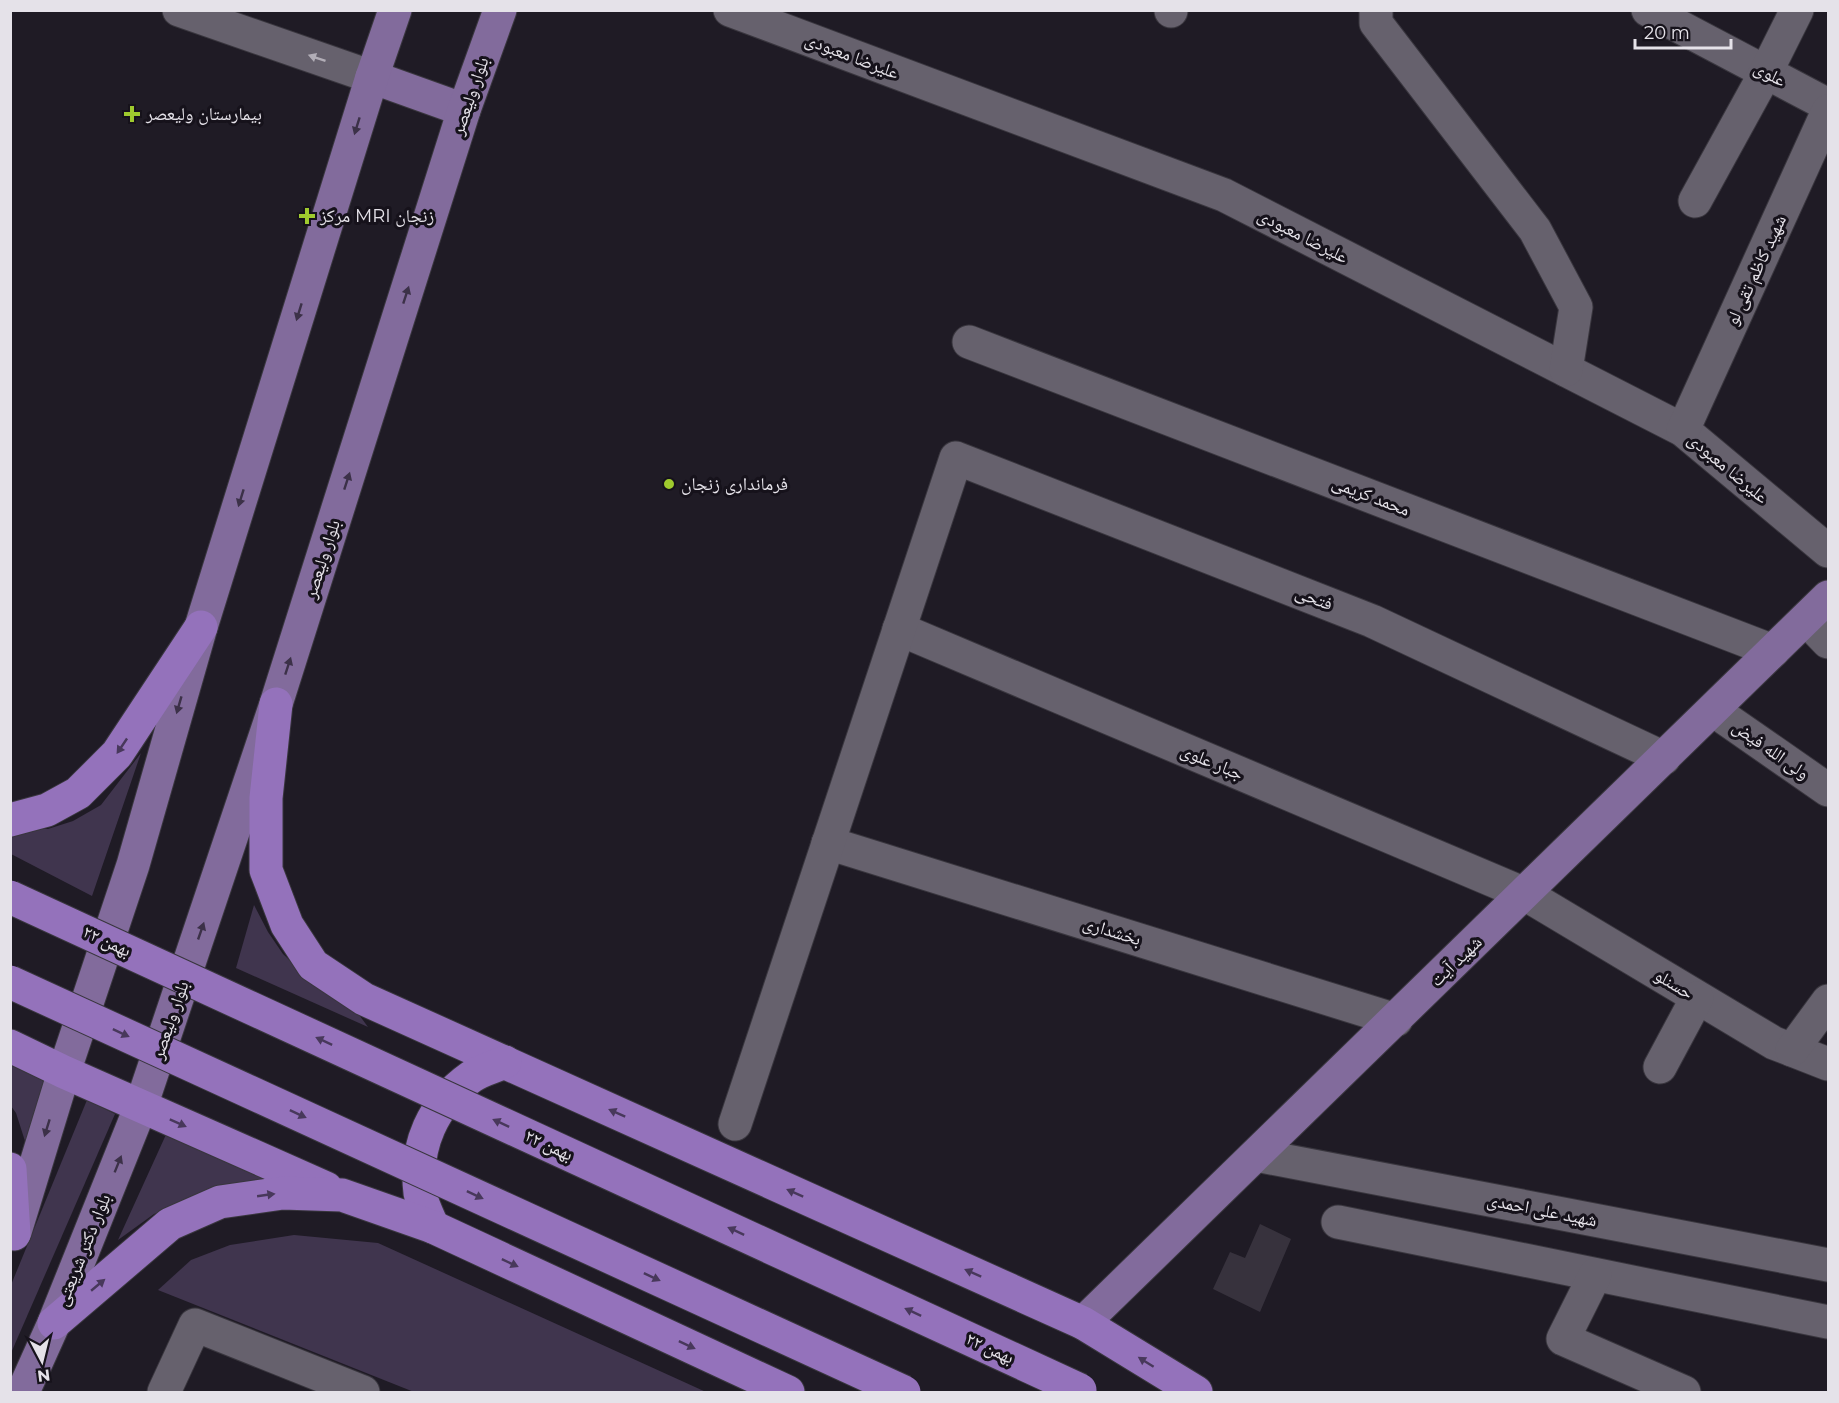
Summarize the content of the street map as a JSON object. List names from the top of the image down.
{
  "streets": {
    "highway": ["۲۲ بهمن"],
    "main road": ["بلوار ولیعصر", "شهید آیت", "بلوار دکتر شریعتی"],
    "street": [
      "علیرضا معبودی",
      "علوی",
      "شهید کاظم تقی لو",
      "محمد کریمی",
      "فتحی",
      "ولی الله فیض",
      "جبار علوی",
      "بخشداری",
      "حسنلو",
      "شهید علی احمدی"
    ]
  },
  "crossings": [
    ["علیرضا معبودی", "شهید کاظم تقی لو"],
    ["بلوار ولیعصر", "بلوار دکتر شریعتی"],
    ["محمد کریمی", "شهید آیت"],
    ["فتحی", "جبار علوی"],
    ["فتحی", "شهید آیت"],
    ["ولی الله فیض", "شهید آیت"],
    ["جبار علوی", "شهید آیت"],
    ["جبار علوی", "حسنلو"],
    ["بخشداری", "شهید آیت"],
    ["شهید آیت", "حسنلو"],
    ["شهید آیت", "شهید علی احمدی"]
  ],
  "places": {
    "health": ["بیمارستان ولیعصر", "مرکز MRI زنجان"],
    "other": ["فرمانداری زنجان"]
  },
  "scale_bar": "20 m",
  "north": "bottom"
}
